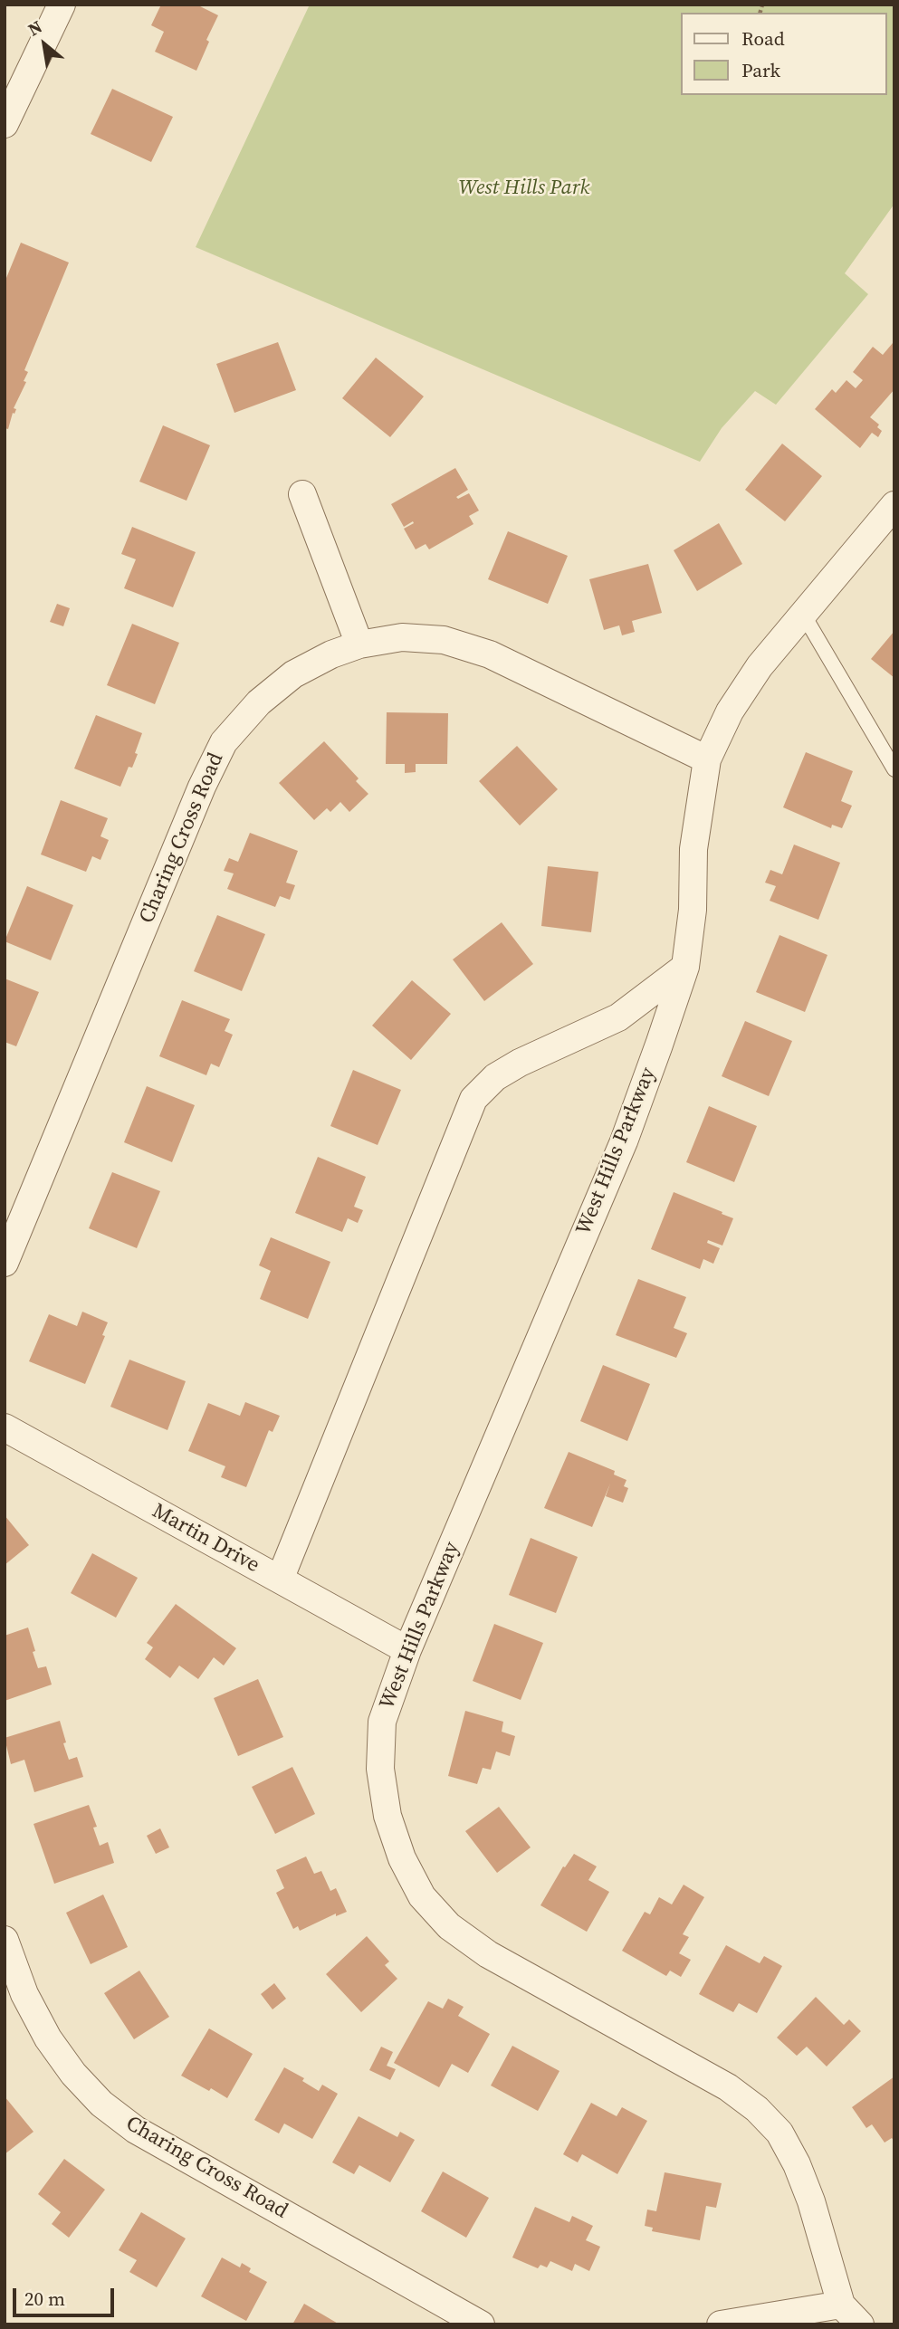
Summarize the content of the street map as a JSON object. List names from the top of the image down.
{
  "streets": {
    "street": ["Charing Cross Road", "West Hills Parkway", "Martin Drive"]
  },
  "crossings": [
    ["Charing Cross Road", "West Hills Parkway"],
    ["West Hills Parkway", "Martin Drive"]
  ],
  "parks": ["West Hills Park"],
  "legend": ["Road", "Park"],
  "scale_bar": "20 m",
  "north": "top left"
}
